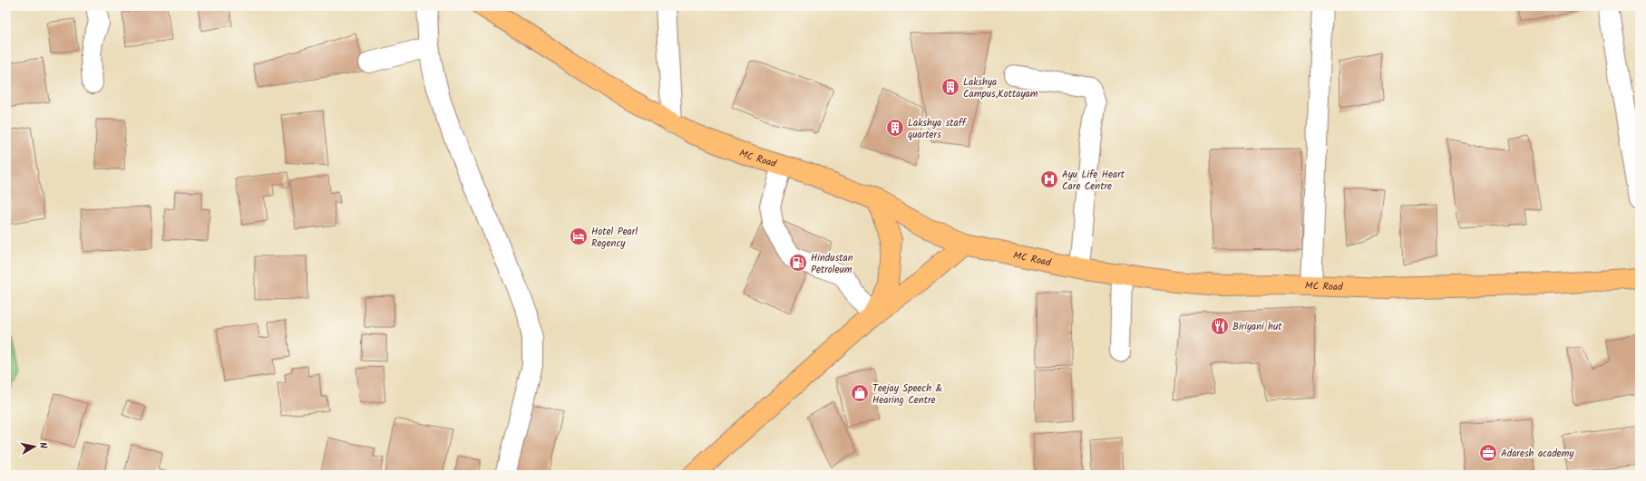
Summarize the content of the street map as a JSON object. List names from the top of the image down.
{
  "streets": {
    "highway": ["MC Road"]
  },
  "places": {
    "building": ["Lakshya Campus,Kottayam", "Lakshya staff quarters"],
    "hospital": ["Ayu Life Heart Care Centre"],
    "hotel": ["Hotel Pearl Regency"],
    "fuel station": ["Hindustan Petroleum"],
    "restaurant": ["Biriyani hut"],
    "shop": ["Teejay Speech & Hearing Centre"],
    "office": ["Adaresh academy"]
  },
  "north": "right"
}
